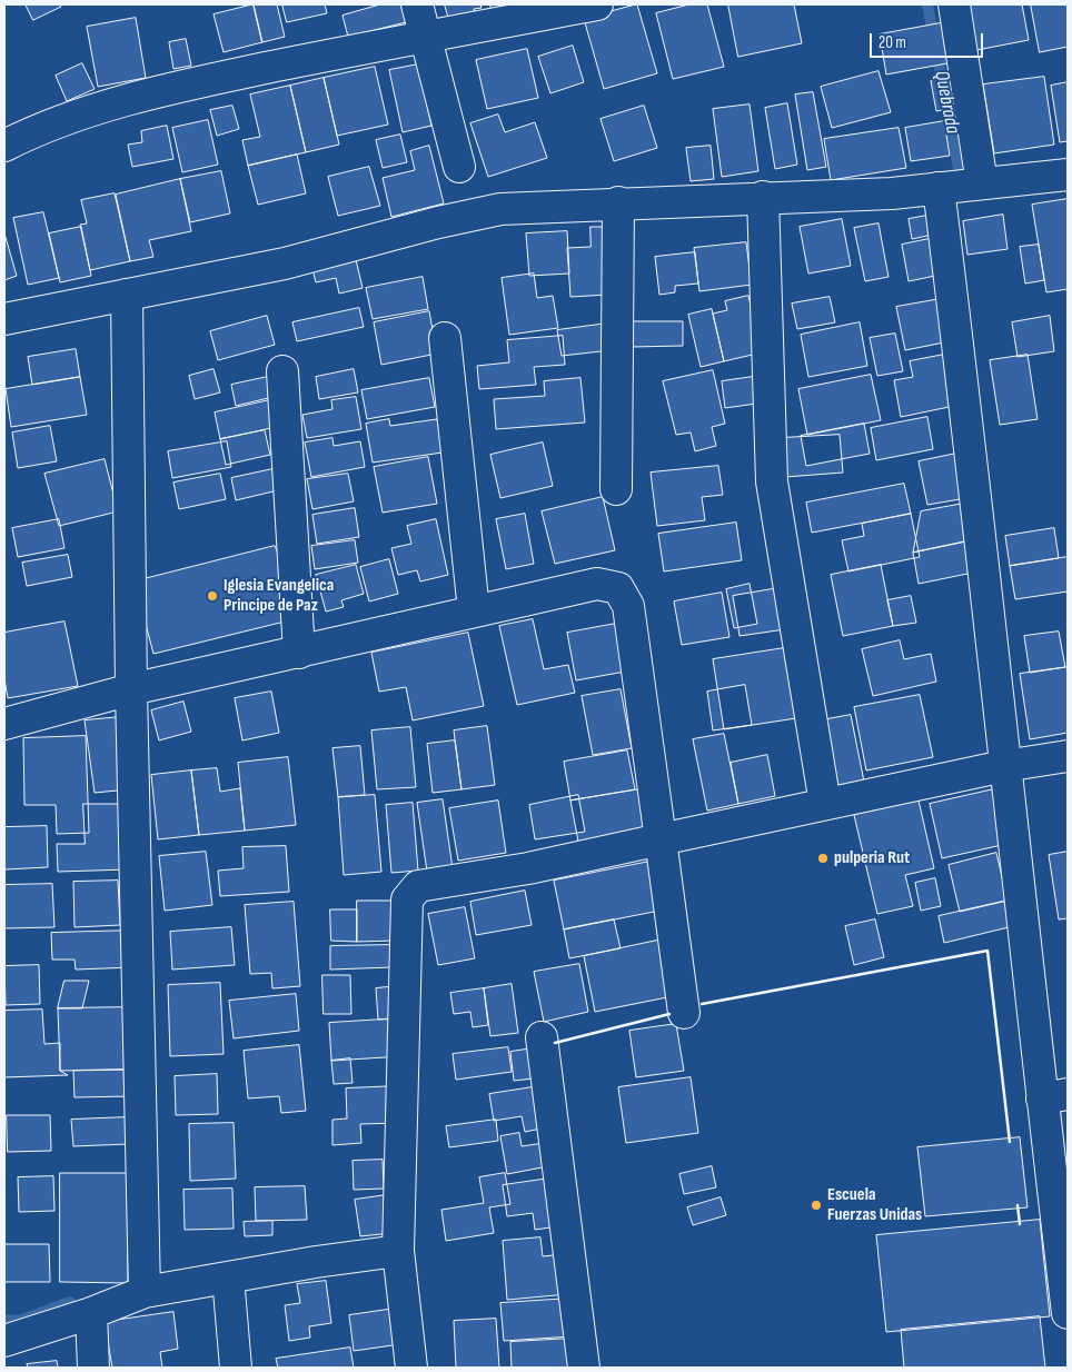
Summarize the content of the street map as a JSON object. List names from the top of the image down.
{
  "water": ["Quebrada"],
  "places": ["Iglesia Evangelica Principe de Paz", "pulperia Rut", "Escuela Fuerzas Unidas"],
  "scale_bar": "20 m"
}
